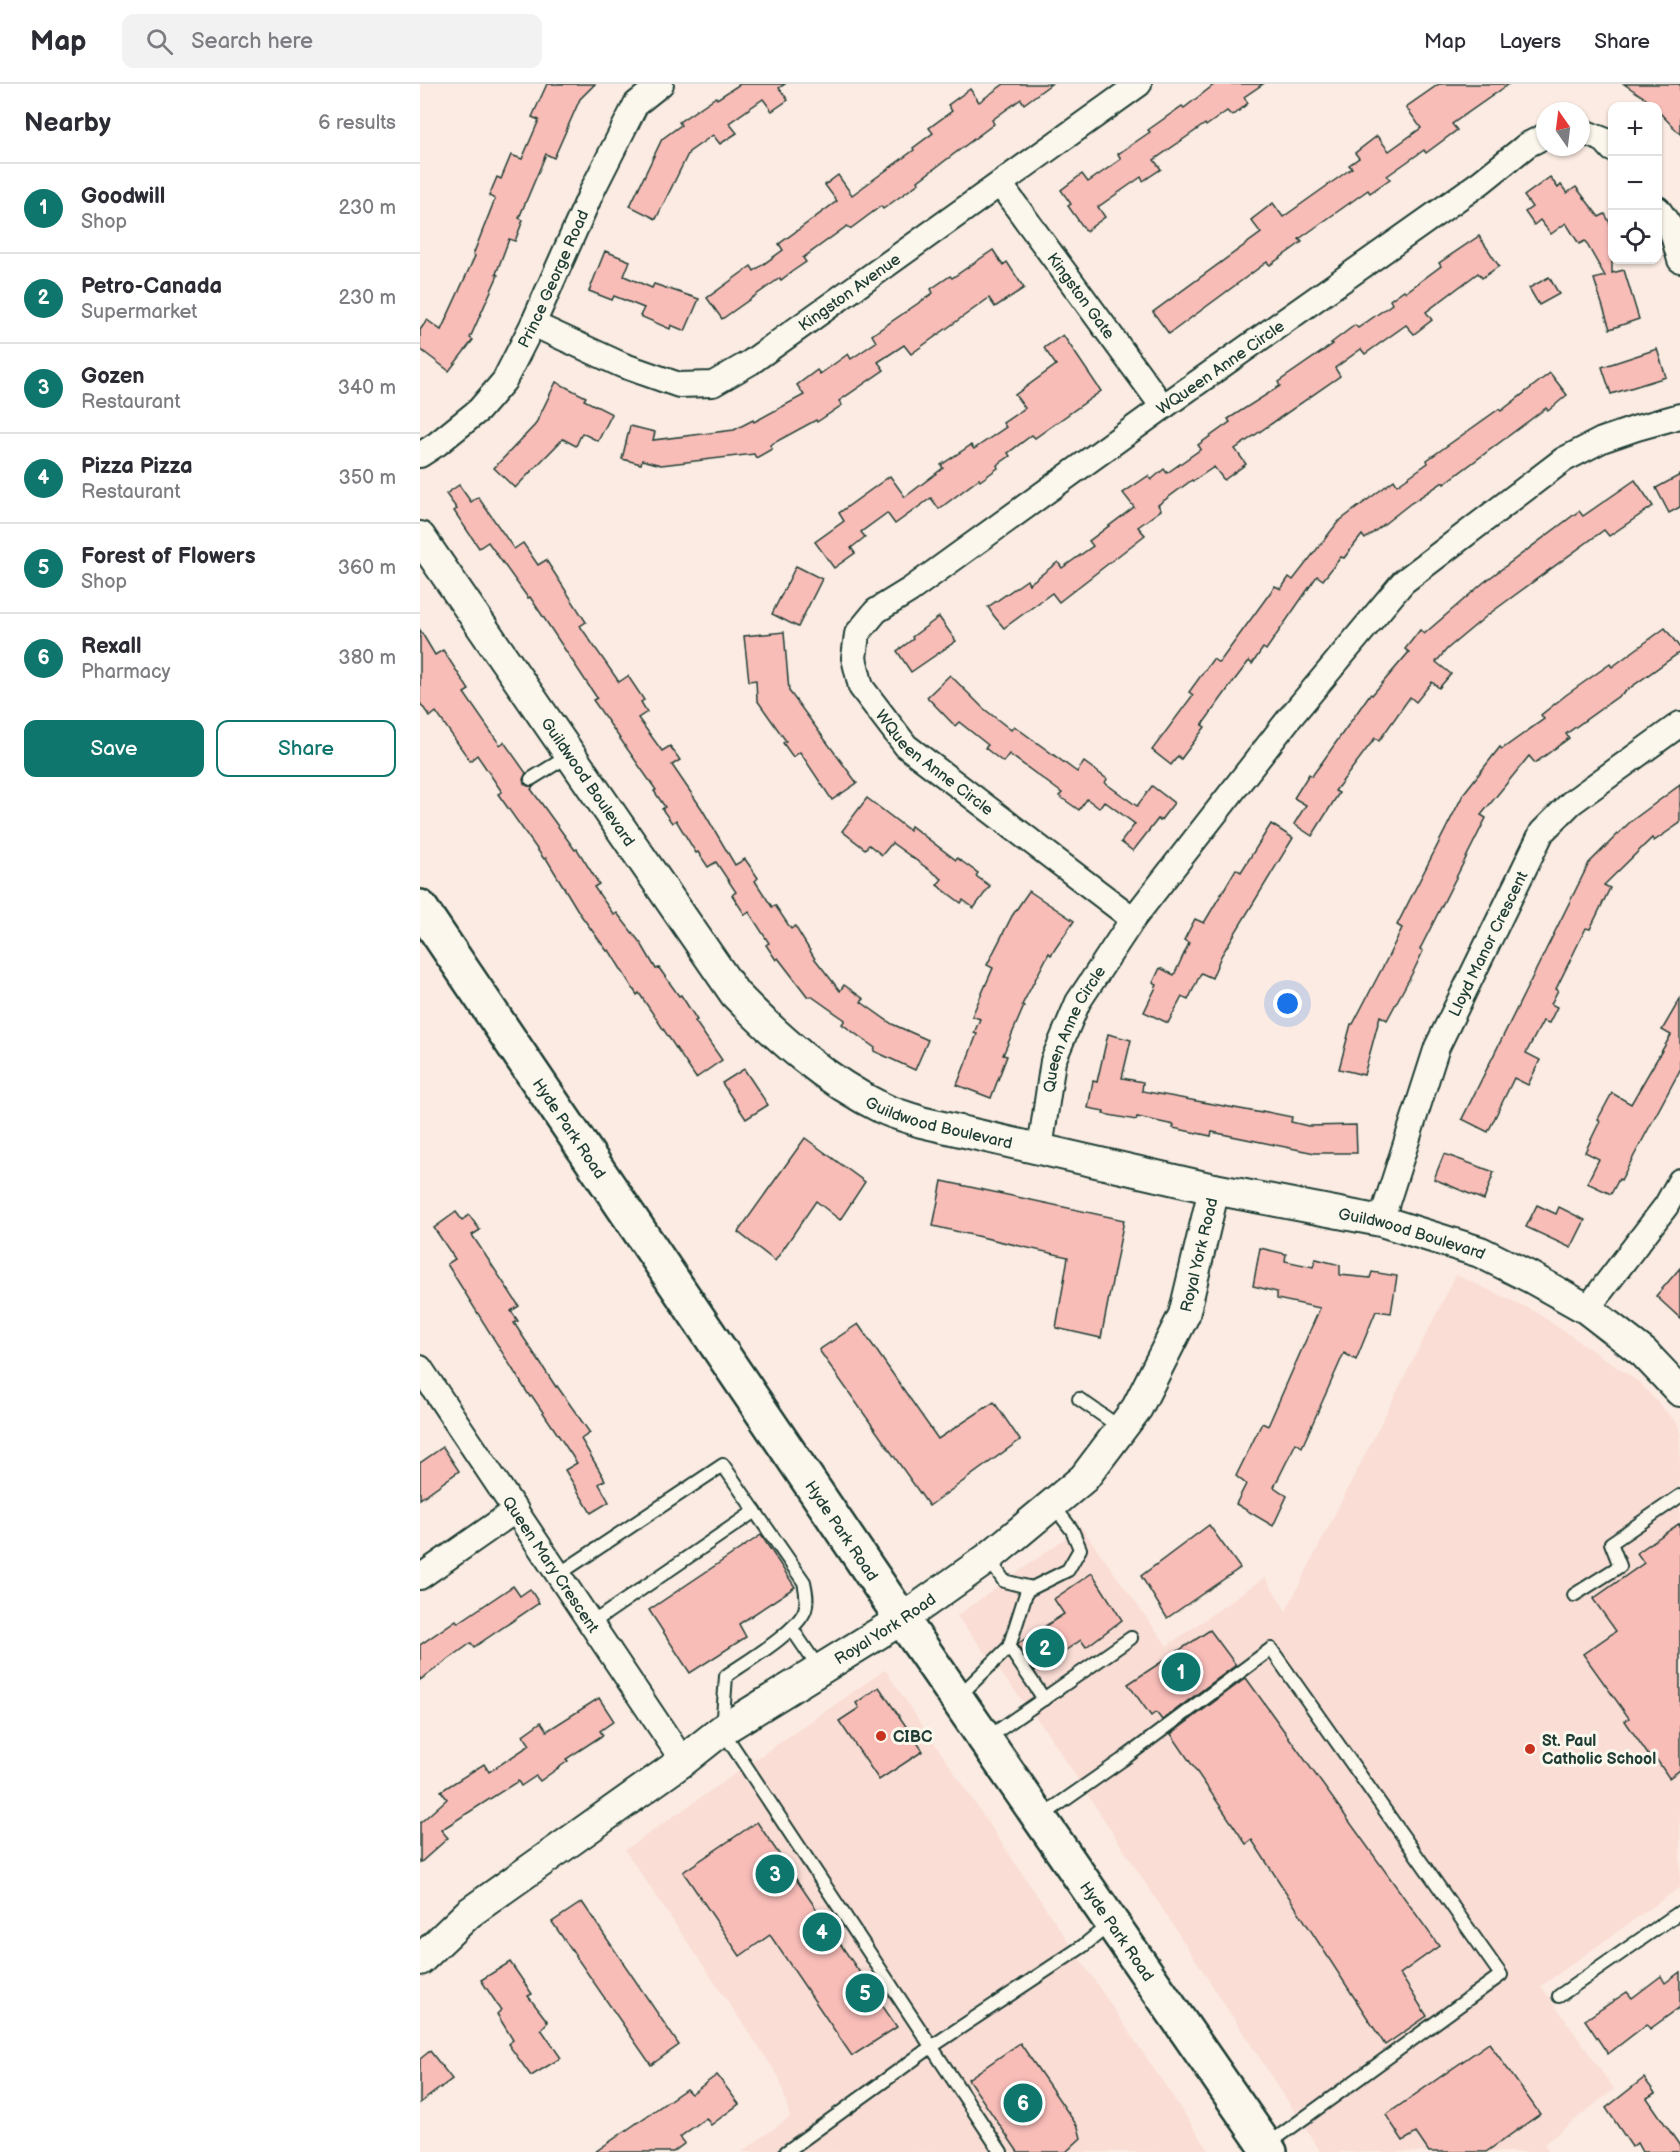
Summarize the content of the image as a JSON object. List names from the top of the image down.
{
  "streets": {
    "main road": ["Hyde Park Road"],
    "street": [
      "Prince George Road",
      "Kingston Avenue",
      "Kingston Gate",
      "WQueen Anne Circle",
      "Guildwood Boulevard",
      "Lloyd Manor Crescent",
      "Queen Anne Circle",
      "Royal York Road",
      "Queen Mary Crescent"
    ]
  },
  "crossings": [
    ["Prince George Road", "Kingston Avenue"],
    ["Kingston Avenue", "Kingston Gate"],
    ["Kingston Gate", "WQueen Anne Circle"],
    ["WQueen Anne Circle", "Queen Anne Circle"],
    ["Guildwood Boulevard", "Lloyd Manor Crescent"],
    ["Guildwood Boulevard", "Queen Anne Circle"],
    ["Guildwood Boulevard", "Royal York Road"],
    ["Hyde Park Road", "Royal York Road"],
    ["Royal York Road", "Queen Mary Crescent"]
  ],
  "places": ["CIBC", "St. Paul Catholic School"],
  "north": "top",
  "page": {
    "header": "Map",
    "search": "Search here",
    "nav": ["Map", "Layers", "Share"],
    "heading": ["Nearby", "6 results"],
    "map_buttons": ["+", "−"],
    "list": [
      {
        "mark": "1",
        "name": "Goodwill",
        "note": "Shop",
        "value": "230 m"
      },
      {
        "mark": "2",
        "name": "Petro-Canada",
        "note": "Supermarket",
        "value": "230 m"
      },
      {
        "mark": "3",
        "name": "Gozen",
        "note": "Restaurant",
        "value": "340 m"
      },
      {
        "mark": "4",
        "name": "Pizza Pizza",
        "note": "Restaurant",
        "value": "350 m"
      },
      {
        "mark": "5",
        "name": "Forest of Flowers",
        "note": "Shop",
        "value": "360 m"
      },
      {
        "mark": "6",
        "name": "Rexall",
        "note": "Pharmacy",
        "value": "380 m"
      }
    ],
    "buttons": ["Save", "Share"],
    "pins": [
      "2",
      "1",
      "3",
      "4",
      "5",
      "6"
    ]
  }
}
